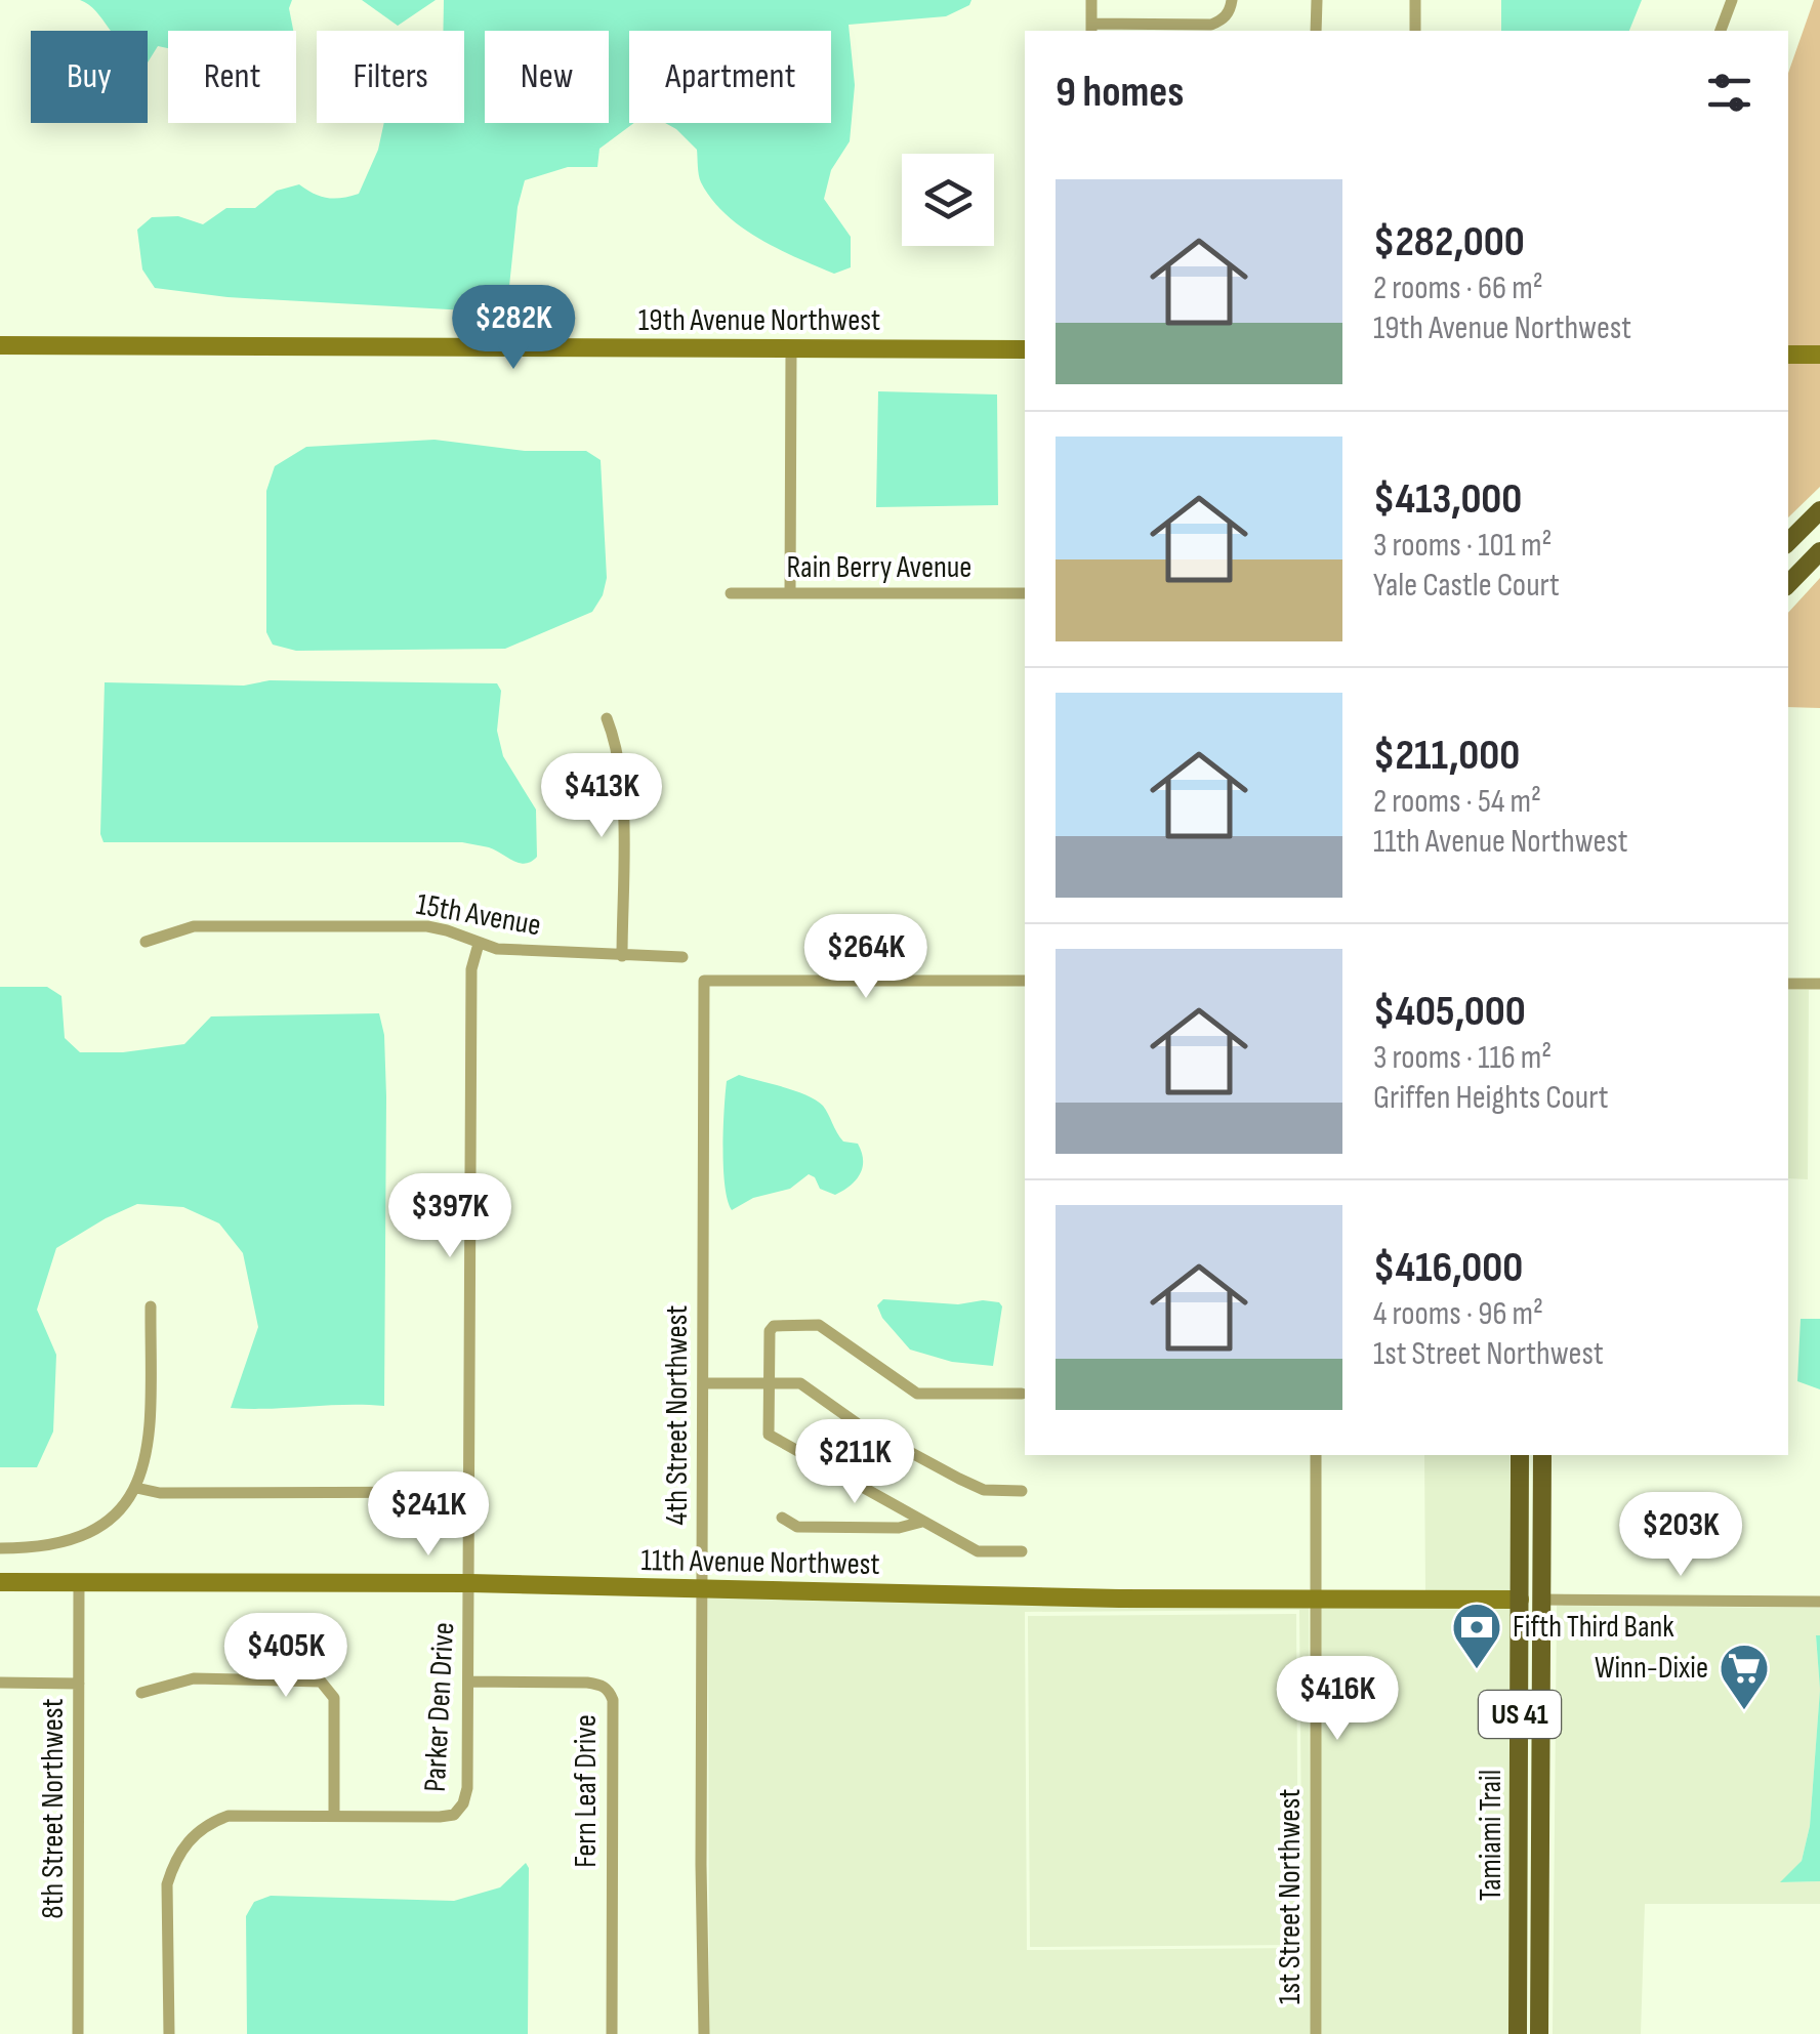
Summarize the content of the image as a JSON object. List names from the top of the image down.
{
  "streets": {
    "main road": ["US 41", "Tamiami Trail"],
    "street": [
      "19th Avenue Northwest",
      "Rain Berry Avenue",
      "15th Avenue",
      "4th Street Northwest",
      "11th Avenue Northwest",
      "Parker Den Drive",
      "Fern Leaf Drive",
      "8th Street Northwest",
      "1st Street Northwest"
    ]
  },
  "crossings": [
    ["15th Avenue", "Parker Den Drive"],
    ["4th Street Northwest", "11th Avenue Northwest"],
    ["11th Avenue Northwest", "Parker Den Drive"],
    ["11th Avenue Northwest", "8th Street Northwest"],
    ["11th Avenue Northwest", "Tamiami Trail"],
    ["11th Avenue Northwest", "1st Street Northwest"],
    ["Parker Den Drive", "Fern Leaf Drive"]
  ],
  "places": {
    "bank": ["Fifth Third Bank"],
    "supermarket": ["Winn-Dixie"]
  },
  "page": {
    "chip": [
      "Buy",
      "Rent",
      "Filters",
      "New",
      "Apartment"
    ],
    "heading": "9 homes",
    "list": [
      {
        "name": "$282,000",
        "note": "2 rooms · 66 m² · 19th Avenue Northwest"
      },
      {
        "name": "$413,000",
        "note": "3 rooms · 101 m² · Yale Castle Court"
      },
      {
        "name": "$211,000",
        "note": "2 rooms · 54 m² · 11th Avenue Northwest"
      },
      {
        "name": "$405,000",
        "note": "3 rooms · 116 m² · Griffen Heights Court"
      },
      {
        "name": "$416,000",
        "note": "4 rooms · 96 m² · 1st Street Northwest"
      }
    ],
    "price": [
      "$282K",
      "$413K",
      "$264K",
      "$397K",
      "$211K",
      "$241K",
      "$203K",
      "$405K",
      "$416K"
    ]
  }
}
